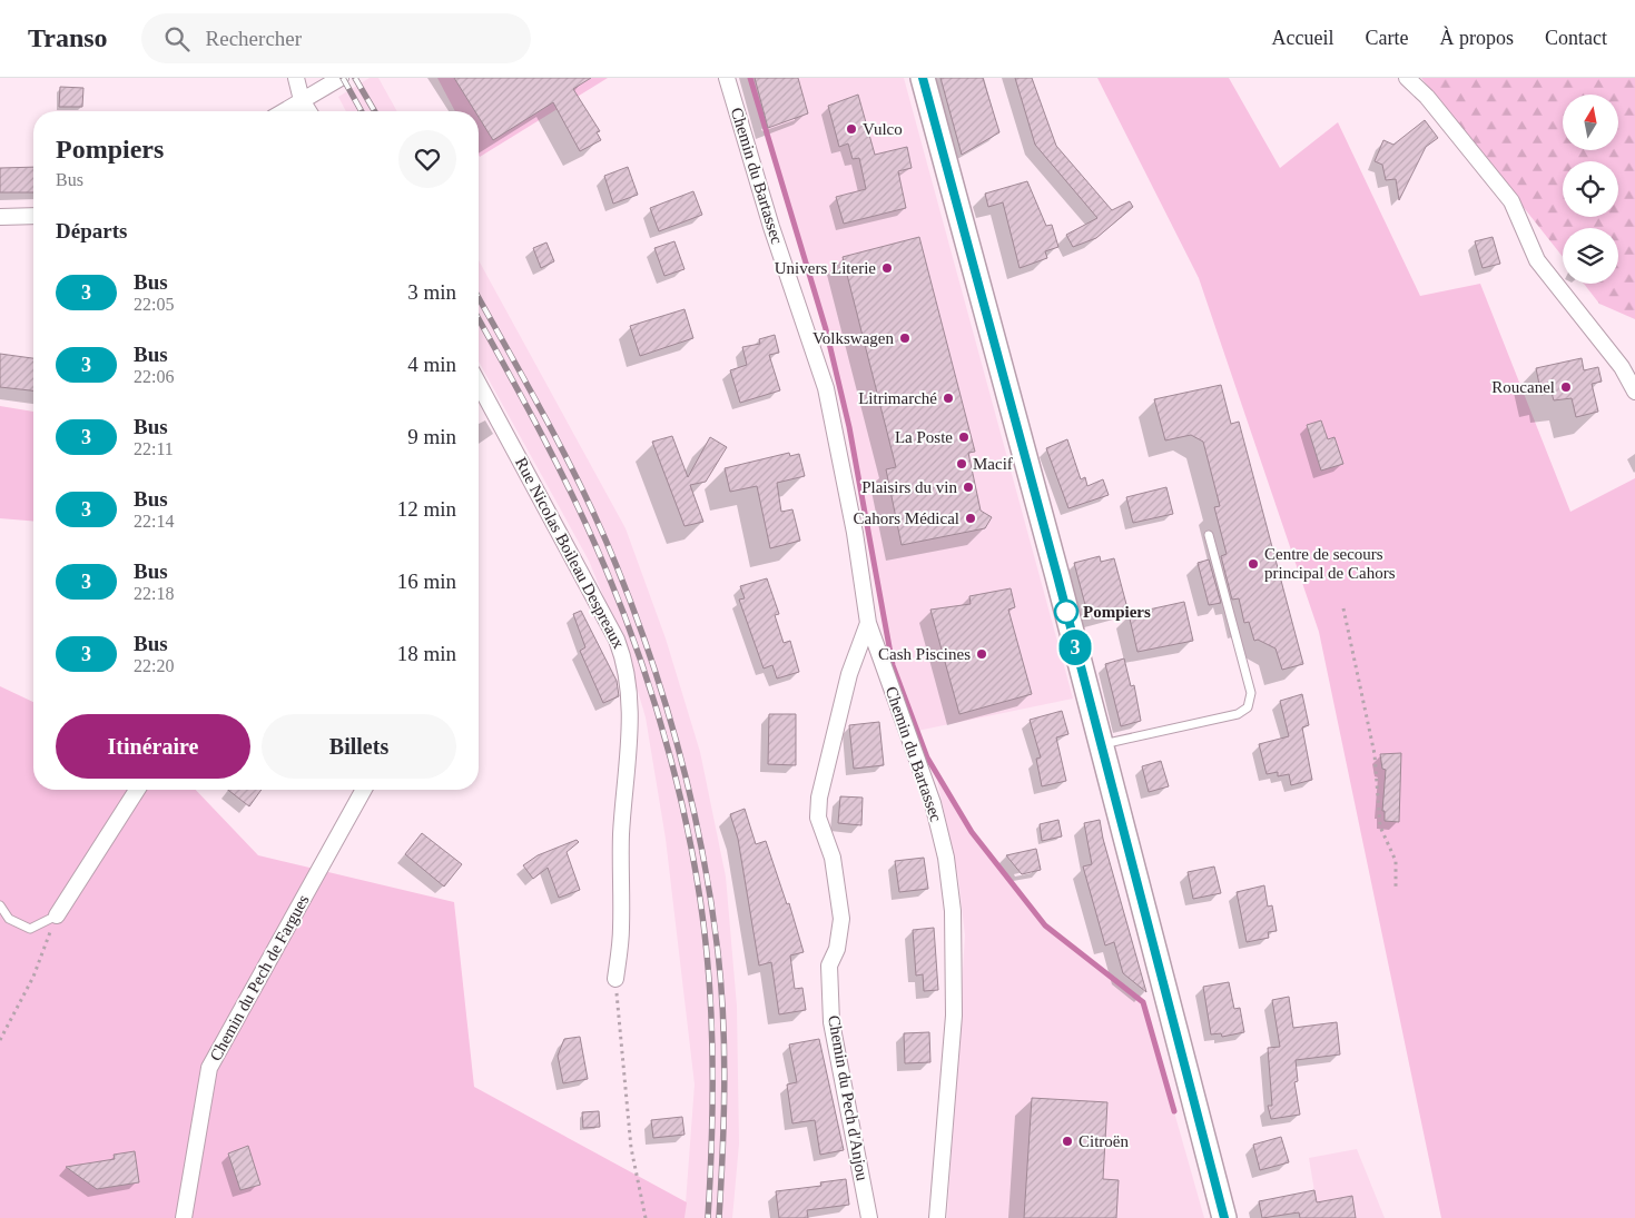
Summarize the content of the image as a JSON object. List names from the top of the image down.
{
  "streets": {
    "street": [
      "Chemin du Bartassec",
      "Rue Nicolas Boileau Despreaux",
      "Chemin du Pech de Fargues",
      "Chemin du Pech d'Anjou"
    ]
  },
  "crossings": [
    ["Chemin du Bartassec", "Chemin du Pech d'Anjou"]
  ],
  "places": [
    "Vulco",
    "Univers Literie",
    "Volkswagen",
    "Roucanel",
    "Litrimarché",
    "La Poste",
    "Macif",
    "Plaisirs du vin",
    "Cahors Médical",
    "Centre de secours principal de Cahors",
    "Pompiers",
    "Cash Piscines",
    "Citroën"
  ],
  "lines": ["bus line 3"],
  "north": "top",
  "page": {
    "header": "Transo",
    "search": "Rechercher",
    "nav": [
      "Accueil",
      "Carte",
      "À propos",
      "Contact"
    ],
    "on_map": "3",
    "heading": [
      ["Pompiers", "Bus"],
      "Départs"
    ],
    "list": [
      {
        "mark": "3",
        "name": "Bus",
        "note": "22:05",
        "value": "3 min"
      },
      {
        "mark": "3",
        "name": "Bus",
        "note": "22:06",
        "value": "4 min"
      },
      {
        "mark": "3",
        "name": "Bus",
        "note": "22:11",
        "value": "9 min"
      },
      {
        "mark": "3",
        "name": "Bus",
        "note": "22:14",
        "value": "12 min"
      },
      {
        "mark": "3",
        "name": "Bus",
        "note": "22:18",
        "value": "16 min"
      },
      {
        "mark": "3",
        "name": "Bus",
        "note": "22:20",
        "value": "18 min"
      }
    ],
    "buttons": ["Itinéraire", "Billets"]
  }
}
